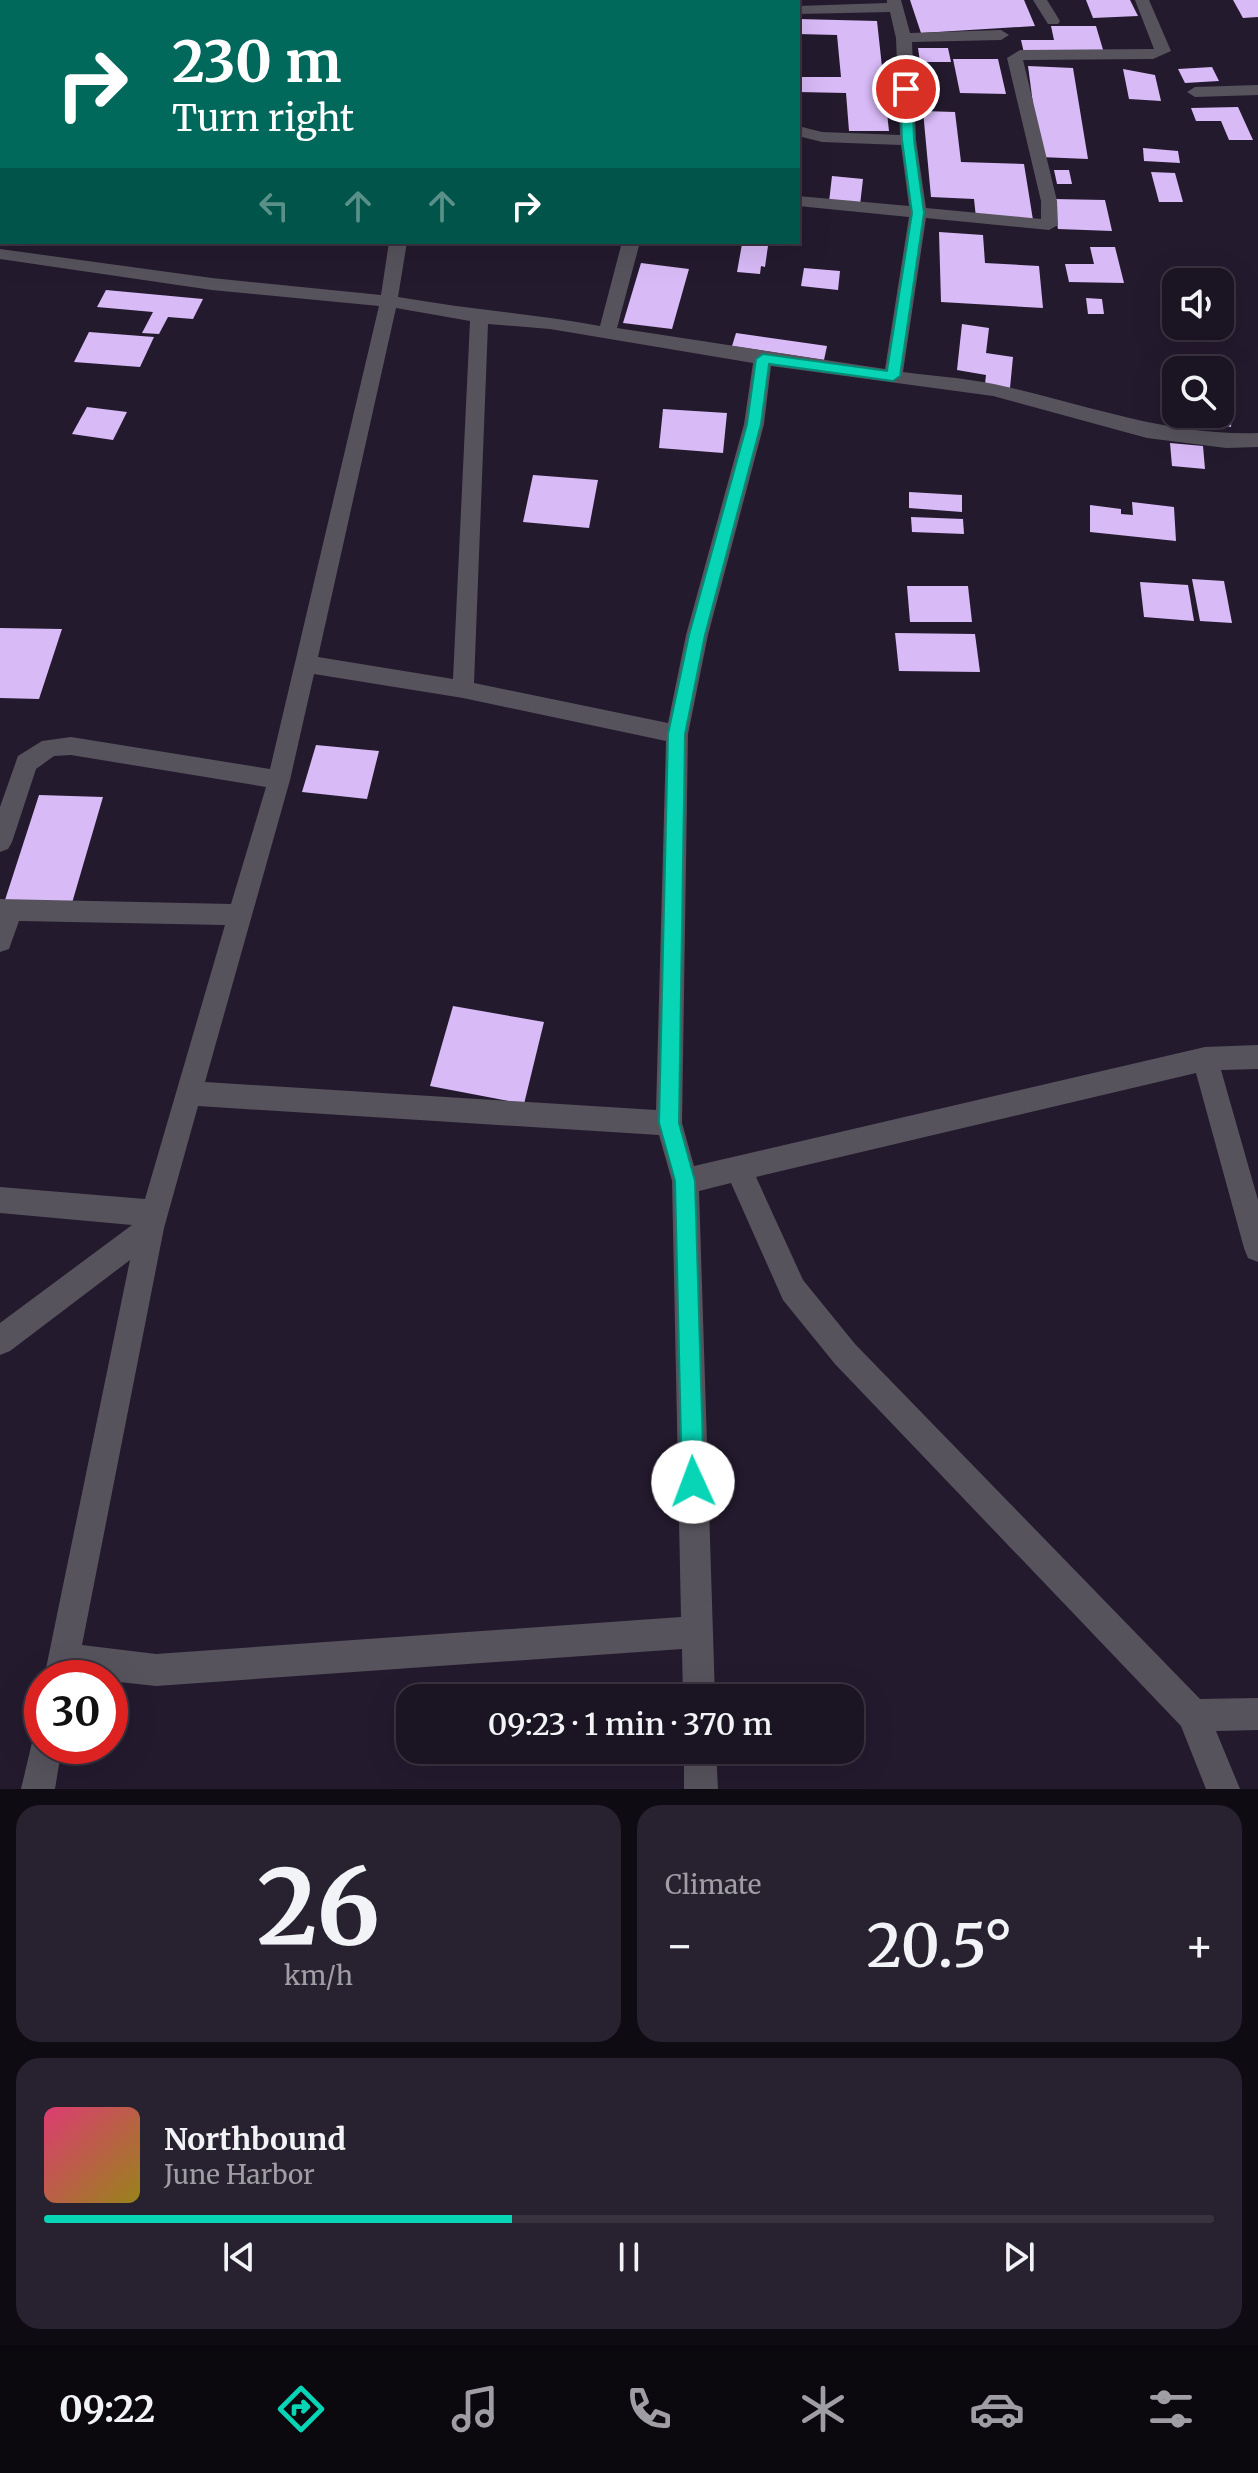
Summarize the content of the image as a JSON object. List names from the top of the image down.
{
  "page": {
    "turn": ["230 m", "Turn right"],
    "limit": "30",
    "trip": "09:23 · 1 min · 370 m",
    "tile": [
      ["26", "km/h"],
      "Climate"
    ],
    "heat": ["−", "20.5°", "+"],
    "song": ["Northbound", "June Harbor"],
    "tabs": "09:22"
  }
}
